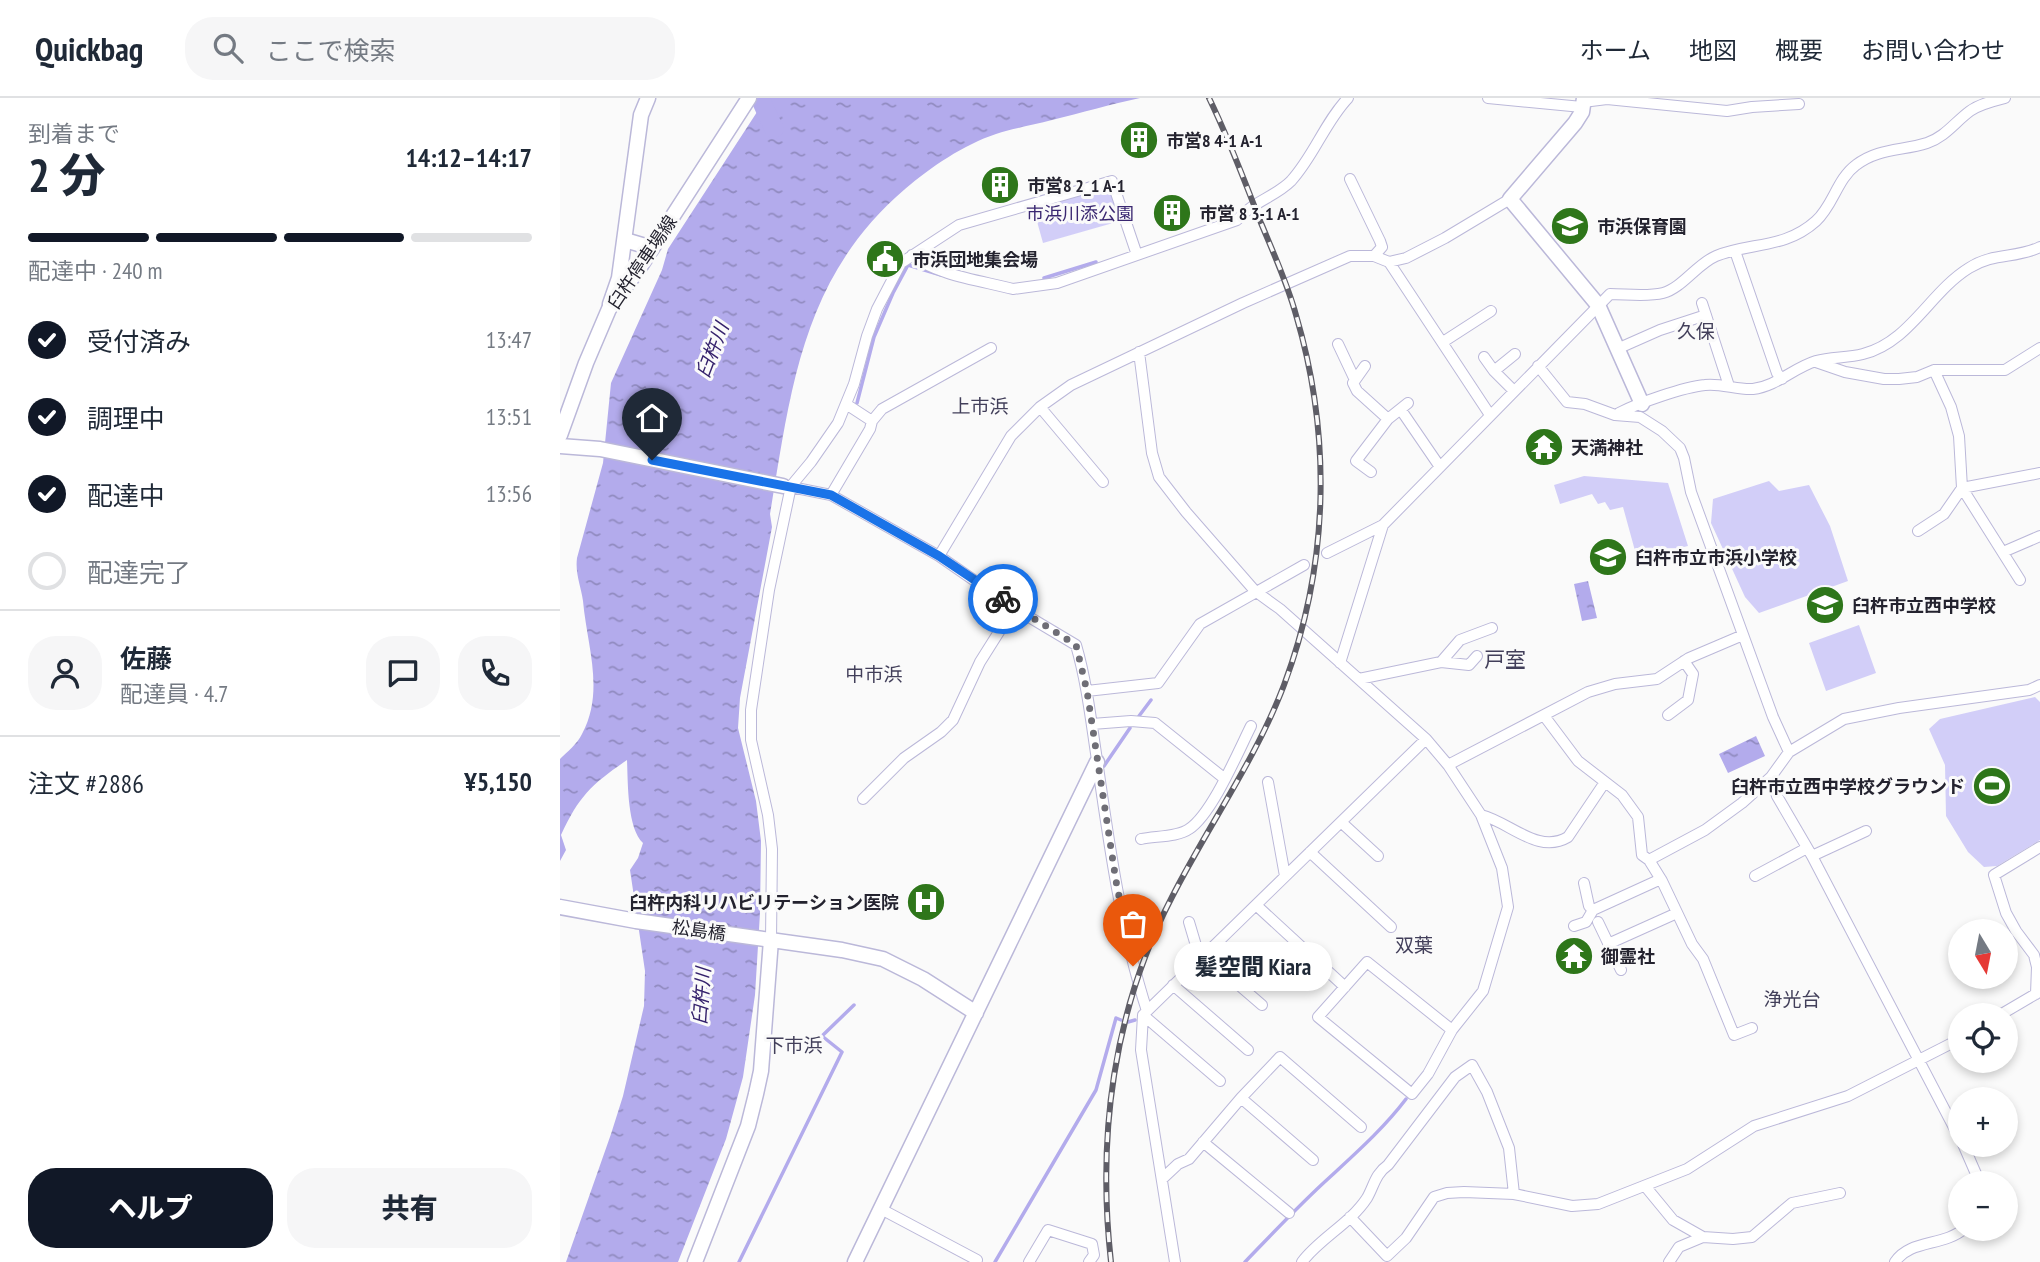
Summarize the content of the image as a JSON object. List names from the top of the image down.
{
  "streets": {
    "street": ["臼杵停車場線", "松島橋"]
  },
  "districts": [
    "久保",
    "上市浜",
    "戸室",
    "中市浜",
    "双葉",
    "浄光台",
    "下市浜"
  ],
  "water": ["臼杵川"],
  "parks": ["市浜川添公園"],
  "places": {
    "building": ["市営8 4-1 A-1", "市営8 2_1 A-1", "市営 8 3-1 A-1"],
    "school or university": ["市浜保育園", "臼杵市立市浜小学校", "臼杵市立西中学校"],
    "public building": ["市浜団地集会場"],
    "temple": ["天満神社", "御霊社"],
    "sports": ["臼杵市立西中学校グラウンド"],
    "hospital": ["臼杵内科リハビリテーション医院"],
    "other": ["髪空間 Kiara"]
  },
  "north": "bottom",
  "page": {
    "header": "Quickbag",
    "search": "ここで検索",
    "nav": [
      "ホーム",
      "地図",
      "概要",
      "お問い合わせ"
    ],
    "heading": ["2 分", "到着まで", "14:12–14:17"],
    "panel": [
      "佐藤",
      "配達員 · 4.7",
      "注文 #2886",
      "¥5,150"
    ],
    "bar": "配達中 · 240 m",
    "list": [
      ["受付済み", "13:47"],
      ["調理中", "13:51"],
      ["配達中", "13:56"],
      "配達完了"
    ],
    "map_buttons": ["+", "−"],
    "bubble": "髪空間 Kiara",
    "buttons": ["ヘルプ", "共有"]
  }
}
